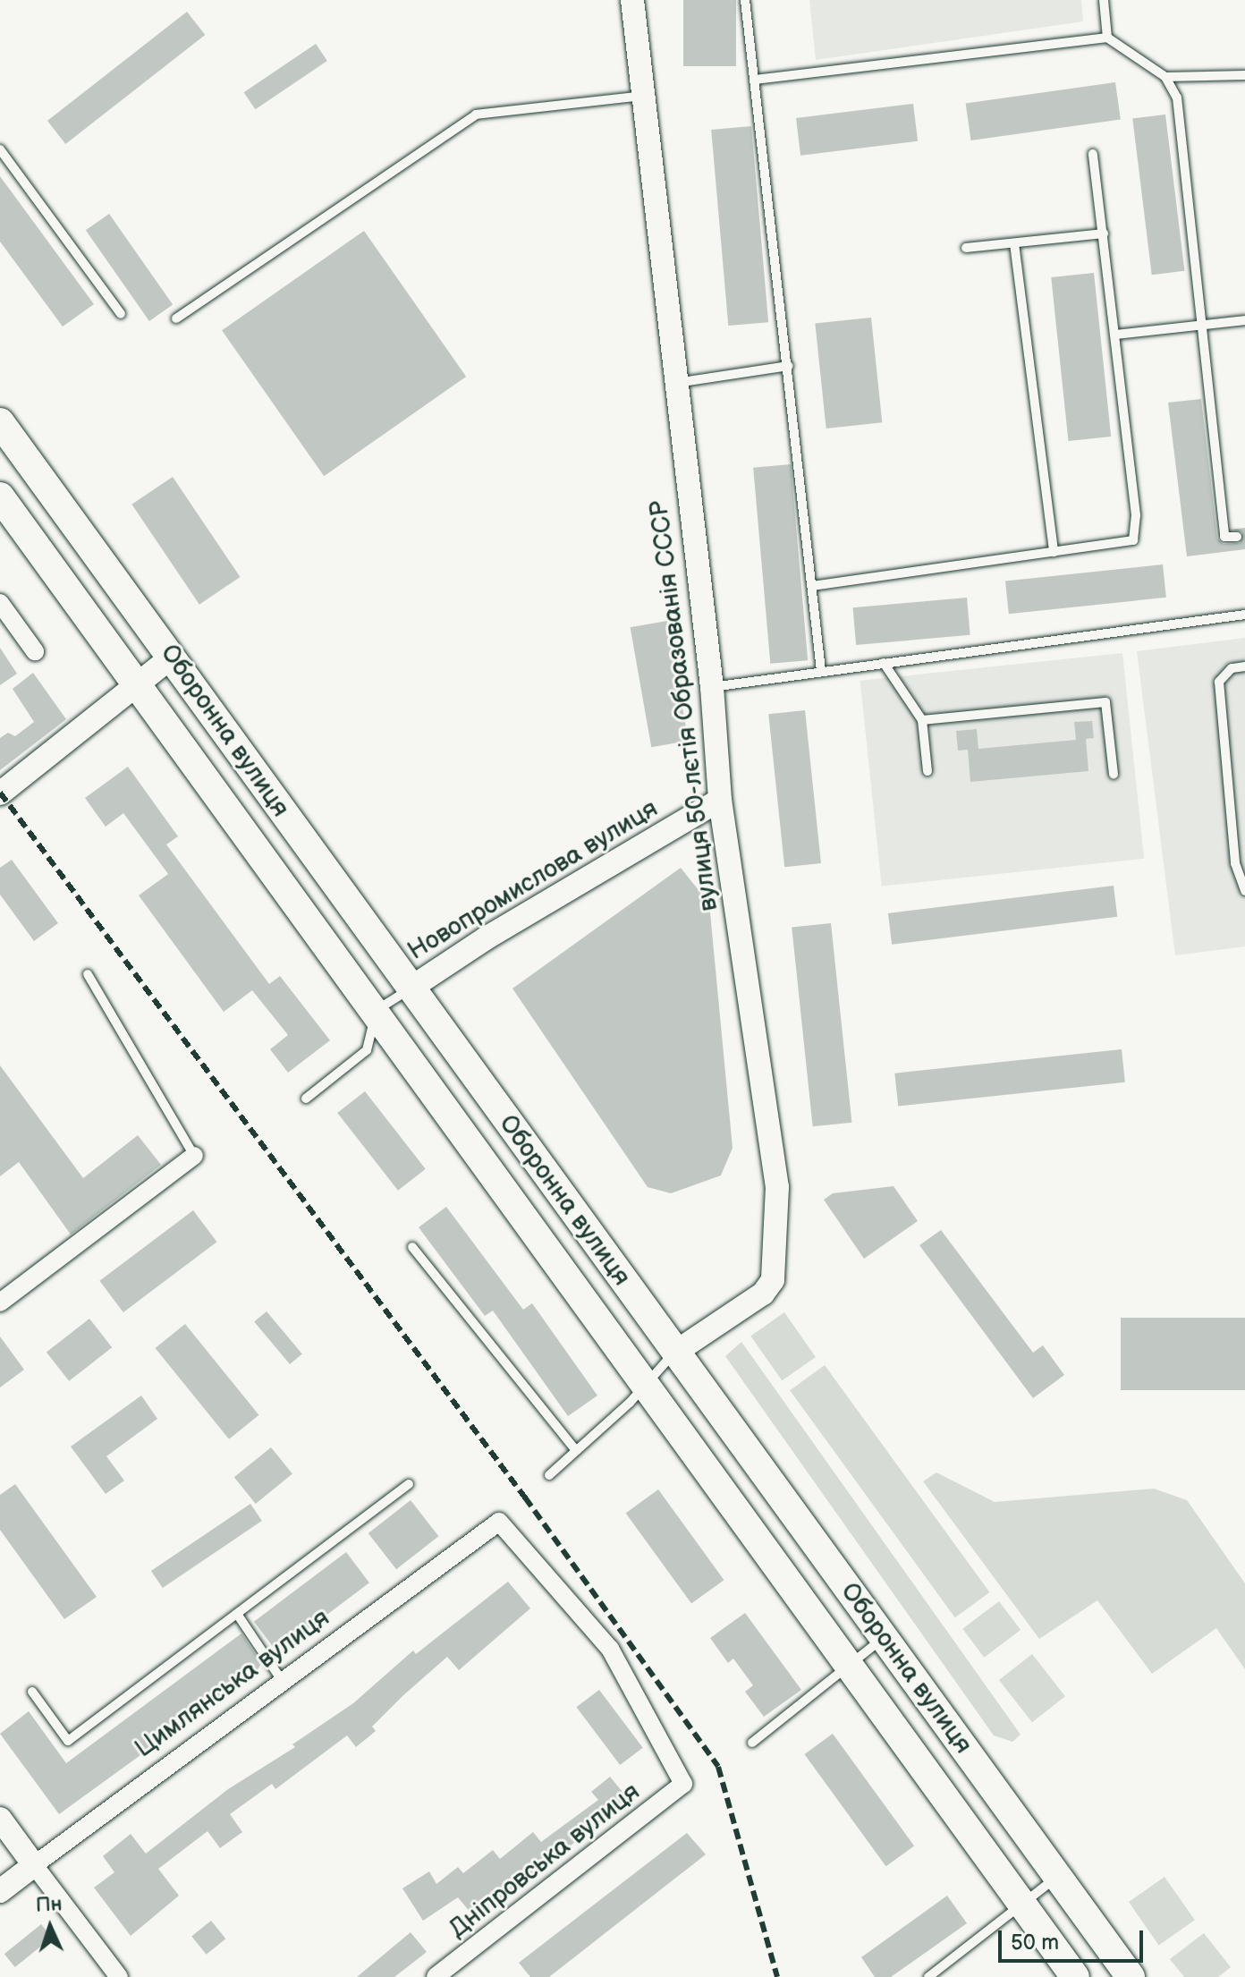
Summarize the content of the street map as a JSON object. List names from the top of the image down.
{
  "streets": {
    "main road": ["Оборонна вулиця"],
    "street": [
      "вулиця 50-лєтія Образованія СССР",
      "Новопромислова вулиця",
      "Цимлянська вулиця",
      "Дніпровська вулиця"
    ]
  },
  "crossings": [
    ["вулиця 50-лєтія Образованія СССР", "Оборонна вулиця"],
    ["вулиця 50-лєтія Образованія СССР", "Новопромислова вулиця"],
    ["Оборонна вулиця", "Новопромислова вулиця"],
    ["Цимлянська вулиця", "Дніпровська вулиця"]
  ],
  "scale_bar": "50 m",
  "north": "top"
}
